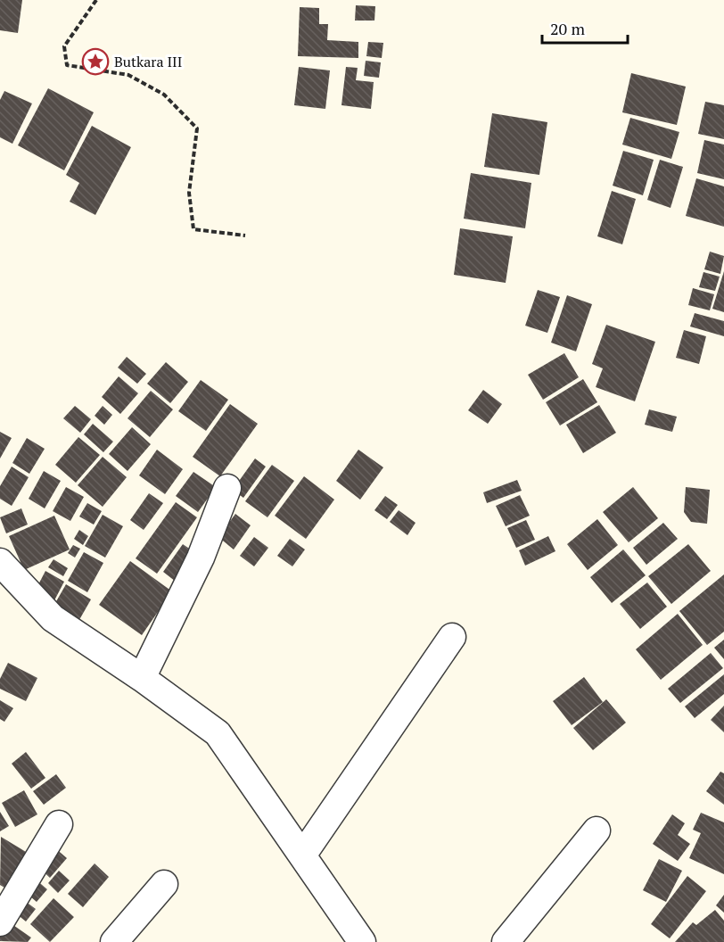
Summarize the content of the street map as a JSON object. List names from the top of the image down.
{
  "places": {
    "place": ["Butkara III"]
  },
  "scale_bar": "20 m"
}
